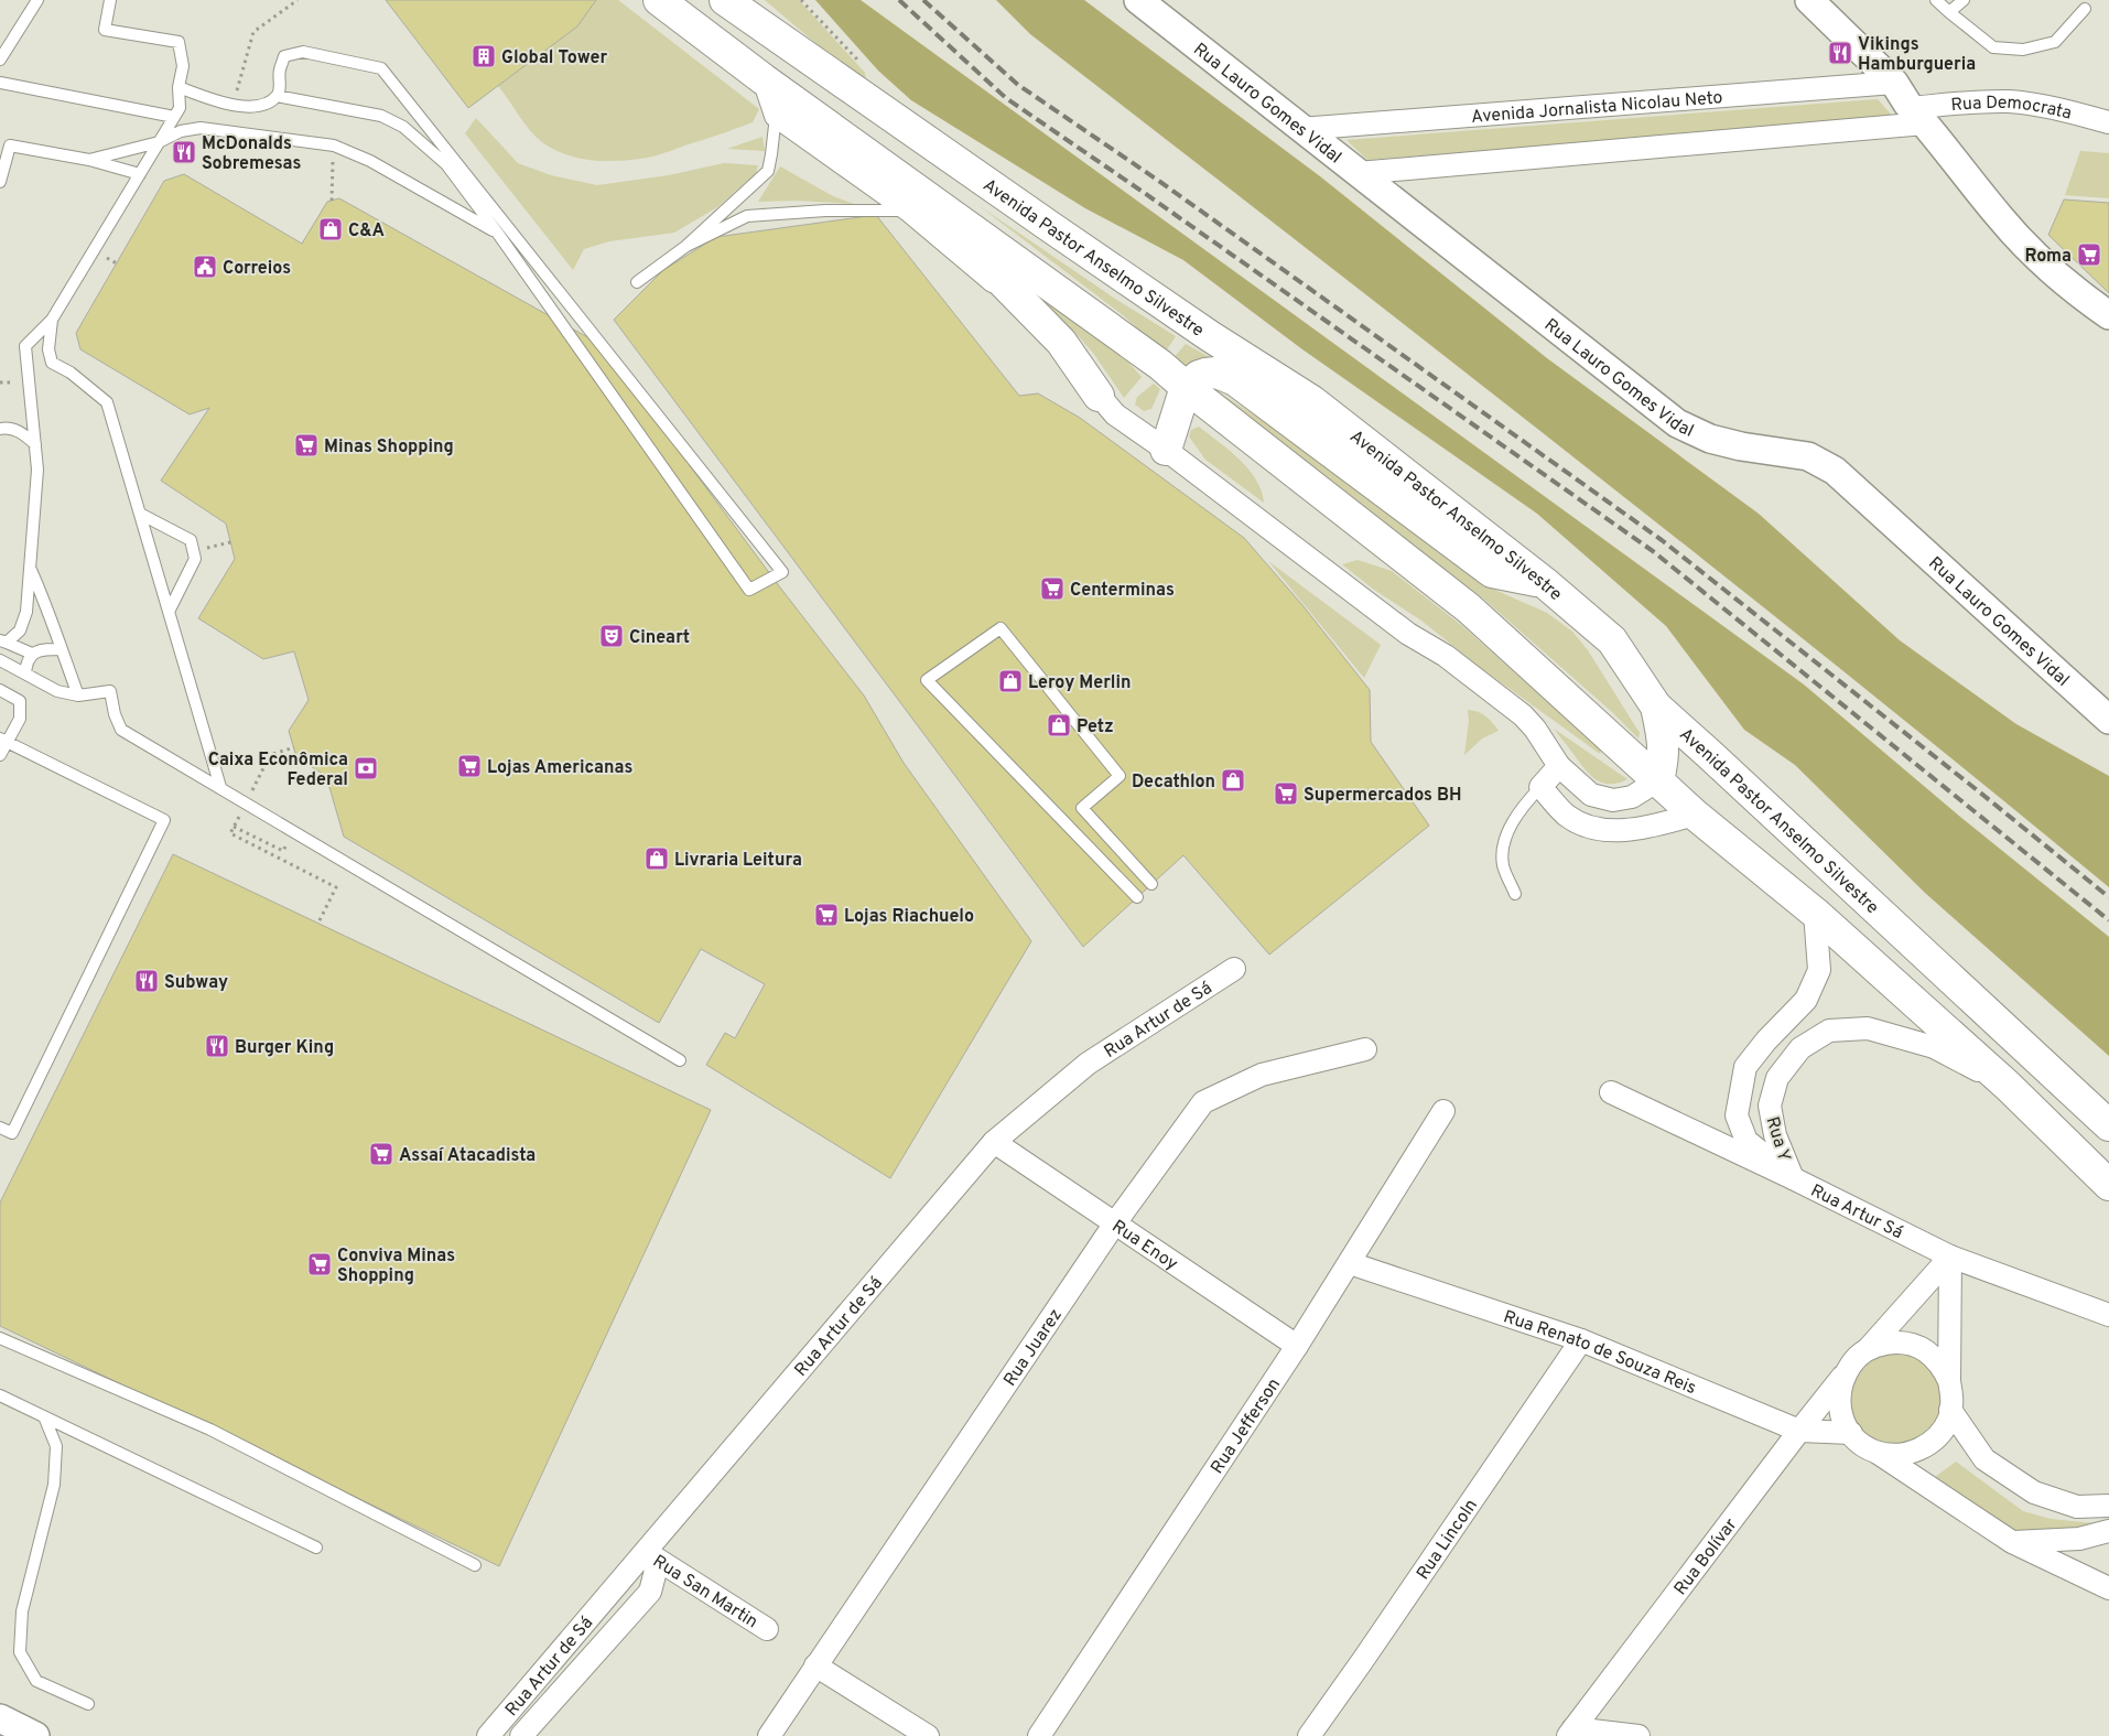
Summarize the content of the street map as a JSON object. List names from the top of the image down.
{
  "streets": {
    "main road": ["Avenida Pastor Anselmo Silvestre"],
    "street": [
      "Rua Lauro Gomes Vidal",
      "Avenida Jornalista Nicolau Neto",
      "Rua Democrata",
      "Rua Artur de Sá",
      "Rua Y",
      "Rua Artur Sá",
      "Rua Enoy",
      "Rua Juarez",
      "Rua Renato de Souza Reis",
      "Rua Jefferson",
      "Rua Lincoln",
      "Rua Bolívar",
      "Rua San Martin"
    ]
  },
  "crossings": [
    ["Rua Lauro Gomes Vidal", "Avenida Jornalista Nicolau Neto"],
    ["Rua Artur de Sá", "Rua Enoy"],
    ["Rua Artur de Sá", "Rua San Martin"],
    ["Rua Y", "Rua Artur Sá"],
    ["Rua Enoy", "Rua Juarez"],
    ["Rua Enoy", "Rua Jefferson"],
    ["Rua Renato de Souza Reis", "Rua Jefferson"],
    ["Rua Renato de Souza Reis", "Rua Lincoln"],
    ["Rua Renato de Souza Reis", "Rua Bolívar"]
  ],
  "places": {
    "restaurant": [
      "Vikings Hamburgueria",
      "McDonalds Sobremesas",
      "Subway",
      "Burger King"
    ],
    "building": ["Global Tower"],
    "shop": [
      "C&A",
      "Leroy Merlin",
      "Petz",
      "Decathlon",
      "Livraria Leitura"
    ],
    "supermarket": [
      "Roma",
      "Minas Shopping",
      "Centerminas",
      "Lojas Americanas",
      "Supermercados BH",
      "Lojas Riachuelo",
      "Assaí Atacadista",
      "Conviva Minas Shopping"
    ],
    "public building": ["Correios"],
    "theatre": ["Cineart"],
    "bank": ["Caixa Econômica Federal"]
  }
}
